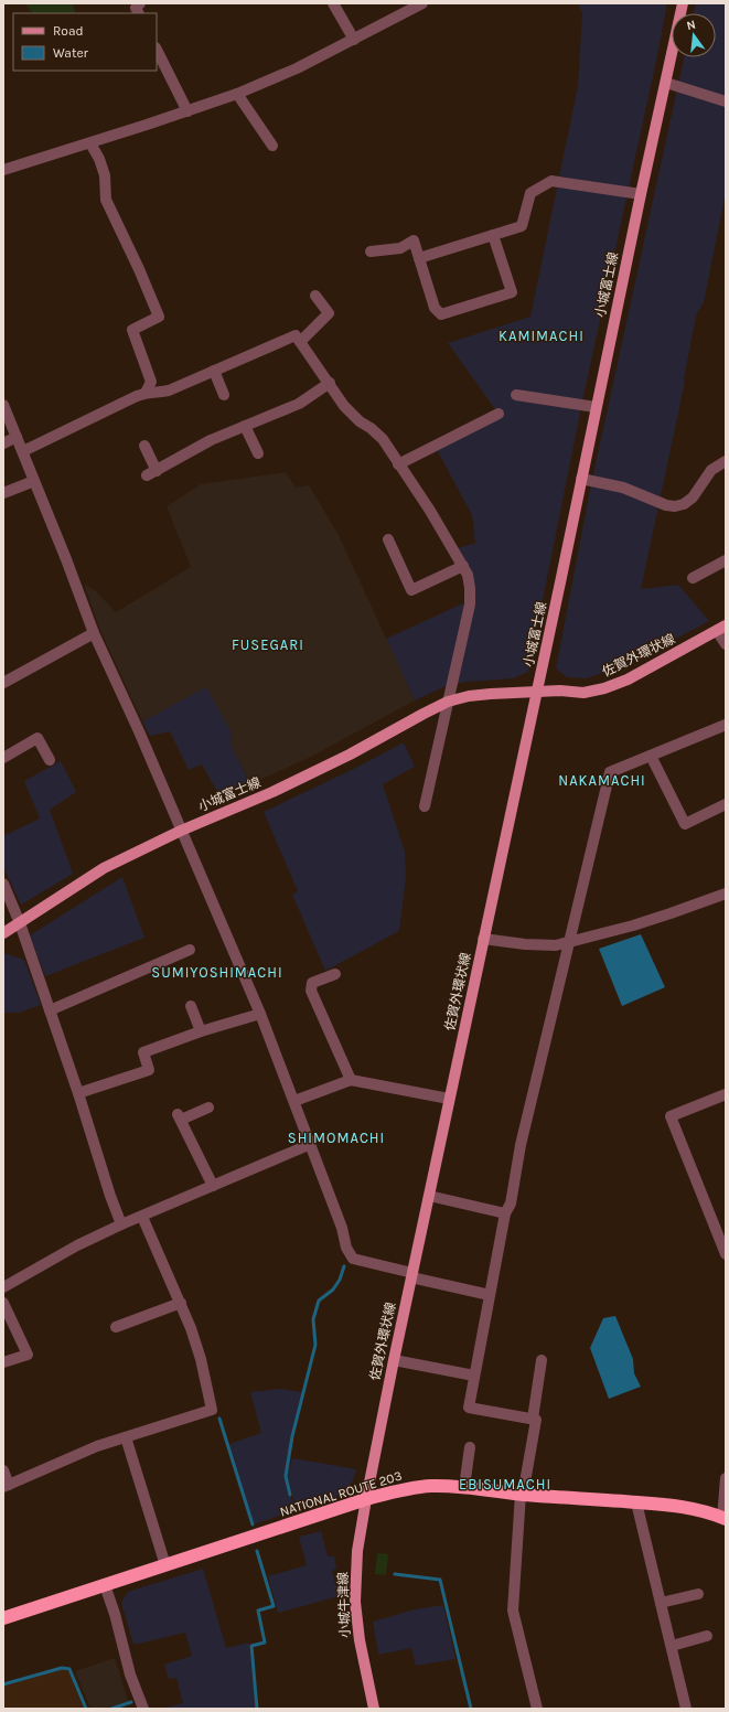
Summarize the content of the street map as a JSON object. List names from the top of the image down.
{
  "streets": {
    "highway": ["NATIONAL ROUTE 203"],
    "main road": ["小城富士線", "佐賀外環状線", "小城牛津線"]
  },
  "crossings": [
    ["小城富士線", "佐賀外環状線"],
    ["佐賀外環状線", "NATIONAL ROUTE 203"],
    ["佐賀外環状線", "小城牛津線"],
    ["NATIONAL ROUTE 203", "小城牛津線"]
  ],
  "districts": [
    "KAMIMACHI",
    "FUSEGARI",
    "NAKAMACHI",
    "SUMIYOSHIMACHI",
    "SHIMOMACHI",
    "EBISUMACHI"
  ],
  "legend": ["Road", "Water"],
  "north": "top"
}
